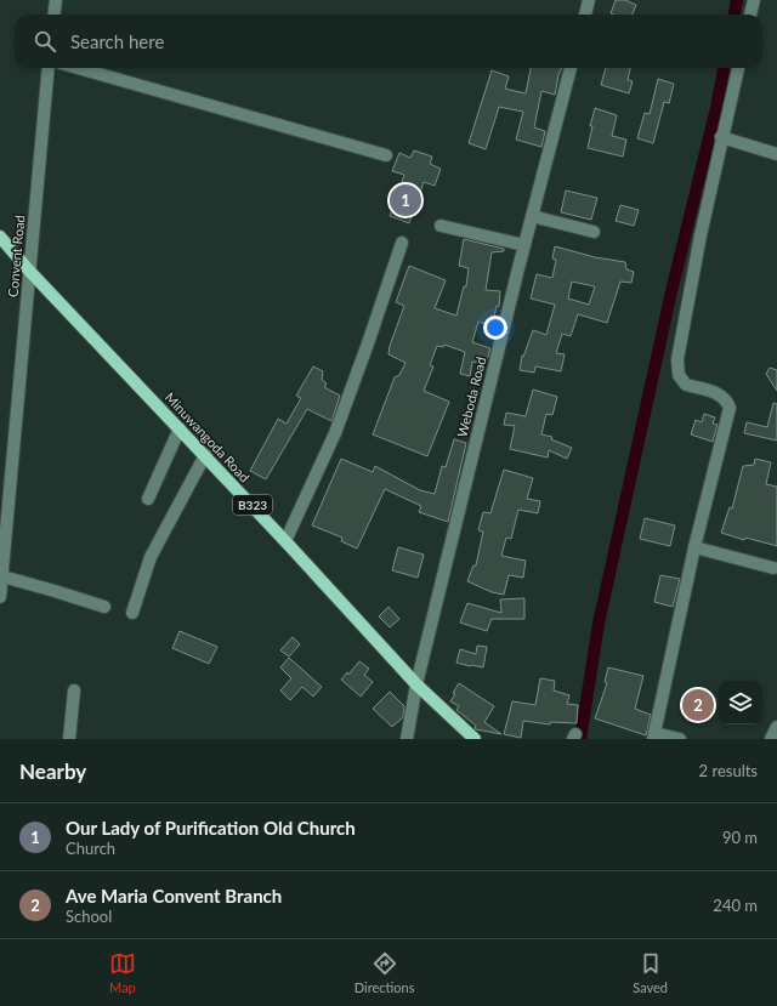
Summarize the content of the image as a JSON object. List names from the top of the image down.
{
  "streets": {
    "main road": ["Minuwangoda Road", "B323"],
    "street": ["Convent Road", "Weboda Road"]
  },
  "crossings": [
    ["Convent Road", "Minuwangoda Road"],
    ["Weboda Road", "Minuwangoda Road"]
  ],
  "page": {
    "search": "Search here",
    "pins": ["1", "2"],
    "heading": ["Nearby", "2 results"],
    "list": [
      {
        "mark": "1",
        "name": "Our Lady of Purification Old Church",
        "note": "Church",
        "value": "90 m"
      },
      {
        "mark": "2",
        "name": "Ave Maria Convent Branch",
        "note": "School",
        "value": "240 m"
      }
    ],
    "nav": ["Map", "Directions", "Saved"]
  }
}
